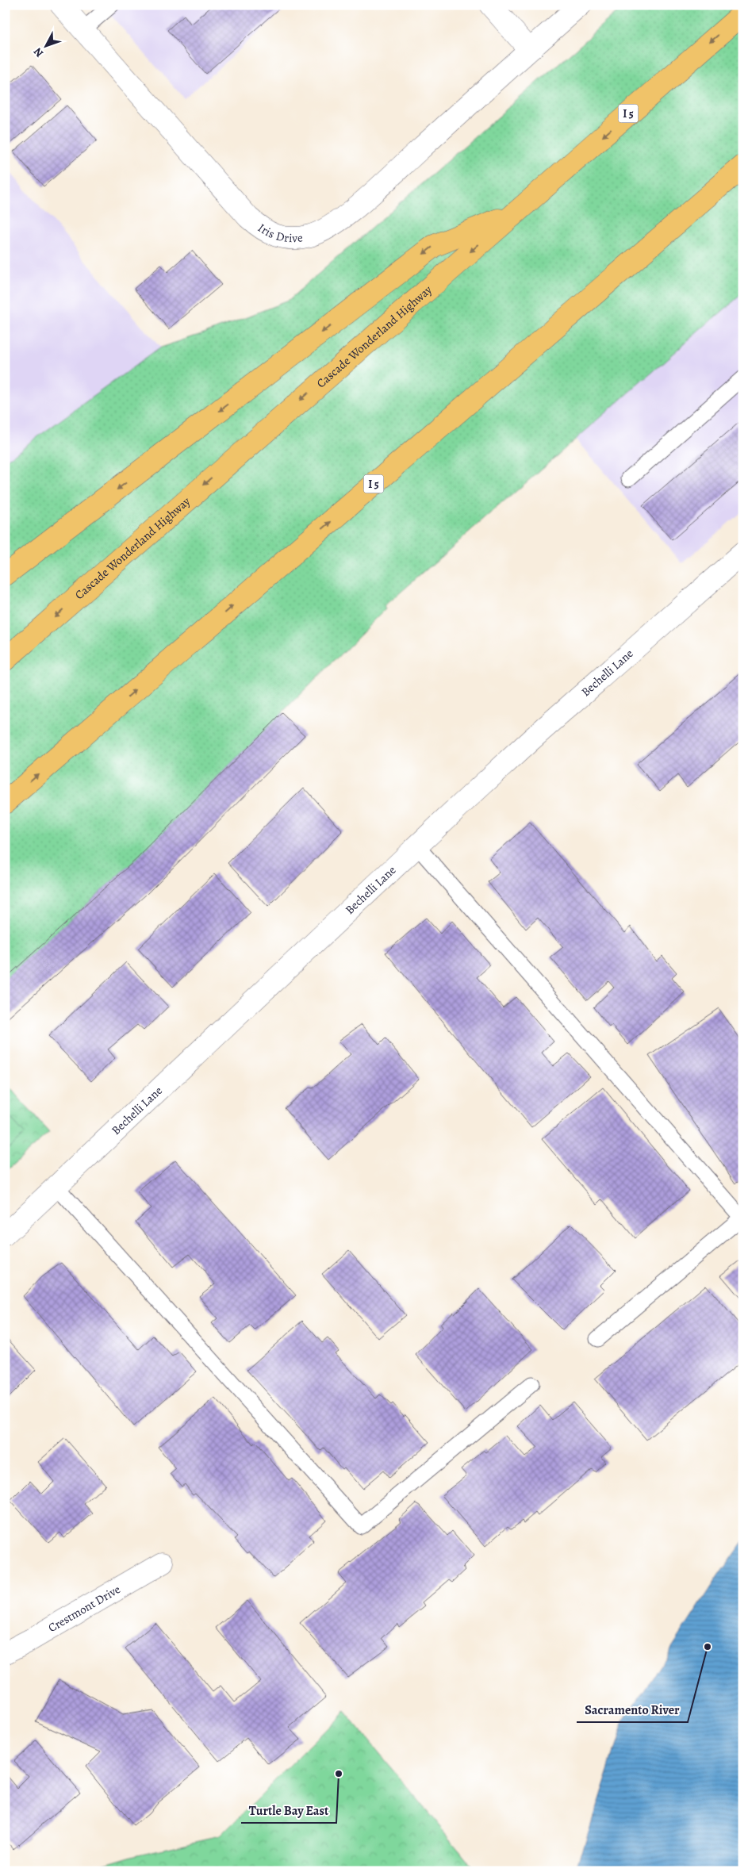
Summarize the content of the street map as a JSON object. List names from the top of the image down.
{
  "streets": {
    "highway": ["I 5", "Cascade Wonderland Highway"],
    "street": ["Iris Drive", "Bechelli Lane", "Crestmont Drive"]
  },
  "places": ["Sacramento River", "Turtle Bay East"],
  "north": "bottom left"
}
